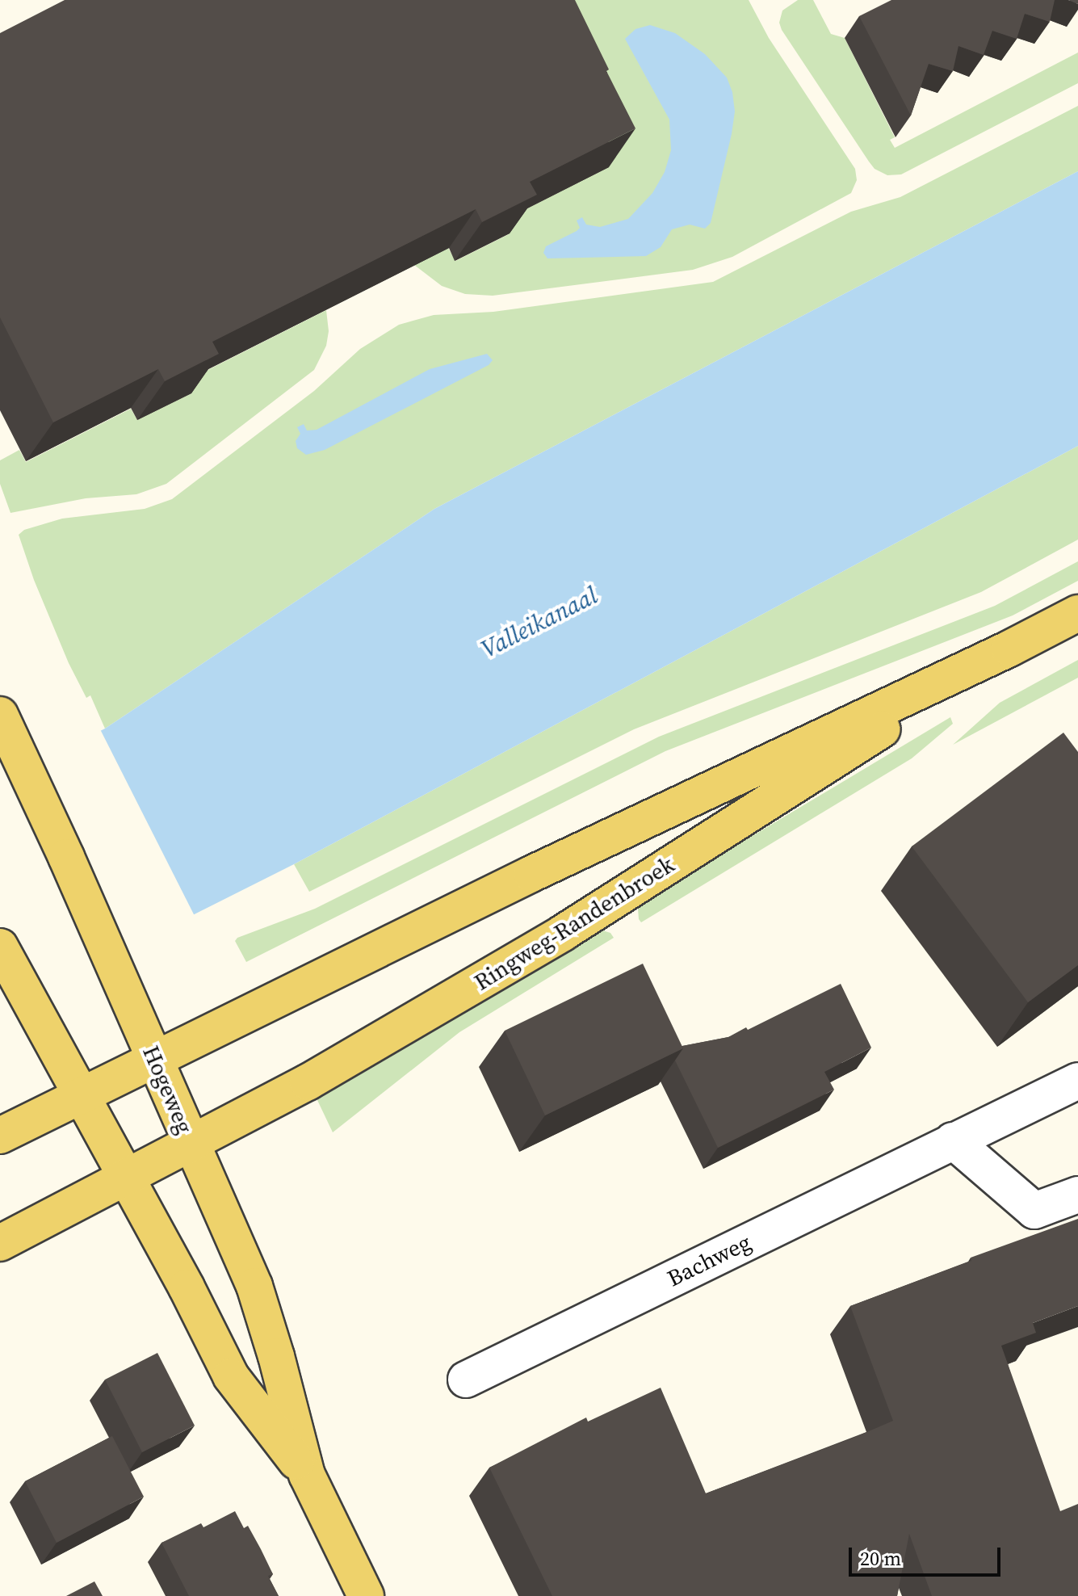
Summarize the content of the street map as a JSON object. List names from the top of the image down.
{
  "streets": {
    "main road": ["Ringweg-Randenbroek", "Hogeweg"],
    "street": ["Bachweg"]
  },
  "crossings": [
    ["Ringweg-Randenbroek", "Hogeweg"]
  ],
  "water": ["Valleikanaal"],
  "scale_bar": "20 m"
}
